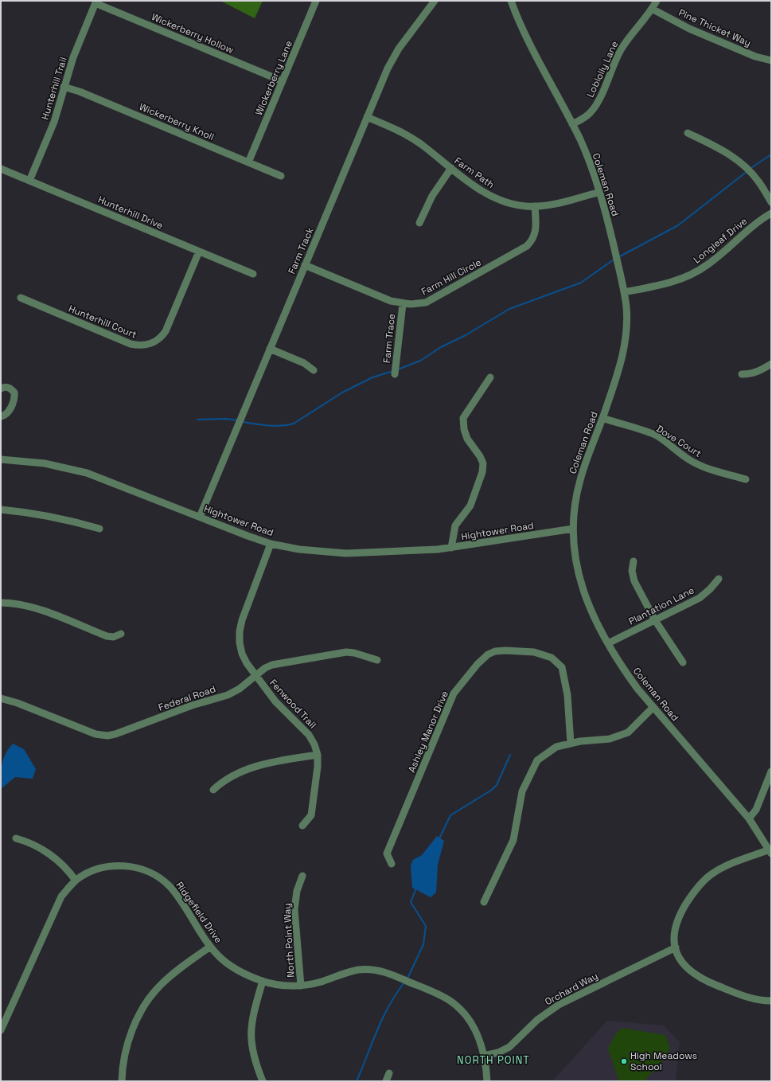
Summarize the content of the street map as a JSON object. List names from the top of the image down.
{
  "streets": {
    "street": [
      "Pine Thicket Way",
      "Wickerberry Hollow",
      "Loblolly Lane",
      "Wickerberry Lane",
      "Hunterhill Trail",
      "Wickerberry Knoll",
      "Farm Path",
      "Coleman Road",
      "Hunterhill Drive",
      "Longleaf Drive",
      "Farm Track",
      "Farm Hill Circle",
      "Hunterhill Court",
      "Farm Trace",
      "Dove Court",
      "Hightower Road",
      "Plantation Lane",
      "Federal Road",
      "Fenwood Trail",
      "Ashley Manor Drive",
      "Ridgefield Drive",
      "North Point Way",
      "Orchard Way"
    ]
  },
  "crossings": [
    ["Pine Thicket Way", "Loblolly Lane"],
    ["Wickerberry Hollow", "Wickerberry Lane"],
    ["Wickerberry Hollow", "Hunterhill Trail"],
    ["Loblolly Lane", "Coleman Road"],
    ["Wickerberry Lane", "Wickerberry Knoll"],
    ["Hunterhill Trail", "Wickerberry Knoll"],
    ["Hunterhill Trail", "Hunterhill Drive"],
    ["Farm Path", "Coleman Road"],
    ["Farm Path", "Farm Track"],
    ["Farm Path", "Farm Hill Circle"],
    ["Coleman Road", "Longleaf Drive"],
    ["Coleman Road", "Dove Court"],
    ["Coleman Road", "Hightower Road"],
    ["Coleman Road", "Plantation Lane"],
    ["Hunterhill Drive", "Hunterhill Court"],
    ["Farm Track", "Farm Hill Circle"],
    ["Farm Track", "Hightower Road"],
    ["Farm Hill Circle", "Farm Trace"],
    ["Hightower Road", "Fenwood Trail"],
    ["Federal Road", "Fenwood Trail"],
    ["Ridgefield Drive", "North Point Way"],
    ["Ridgefield Drive", "Orchard Way"]
  ],
  "districts": ["NORTH POINT"],
  "places": ["High Meadows School"]
}
